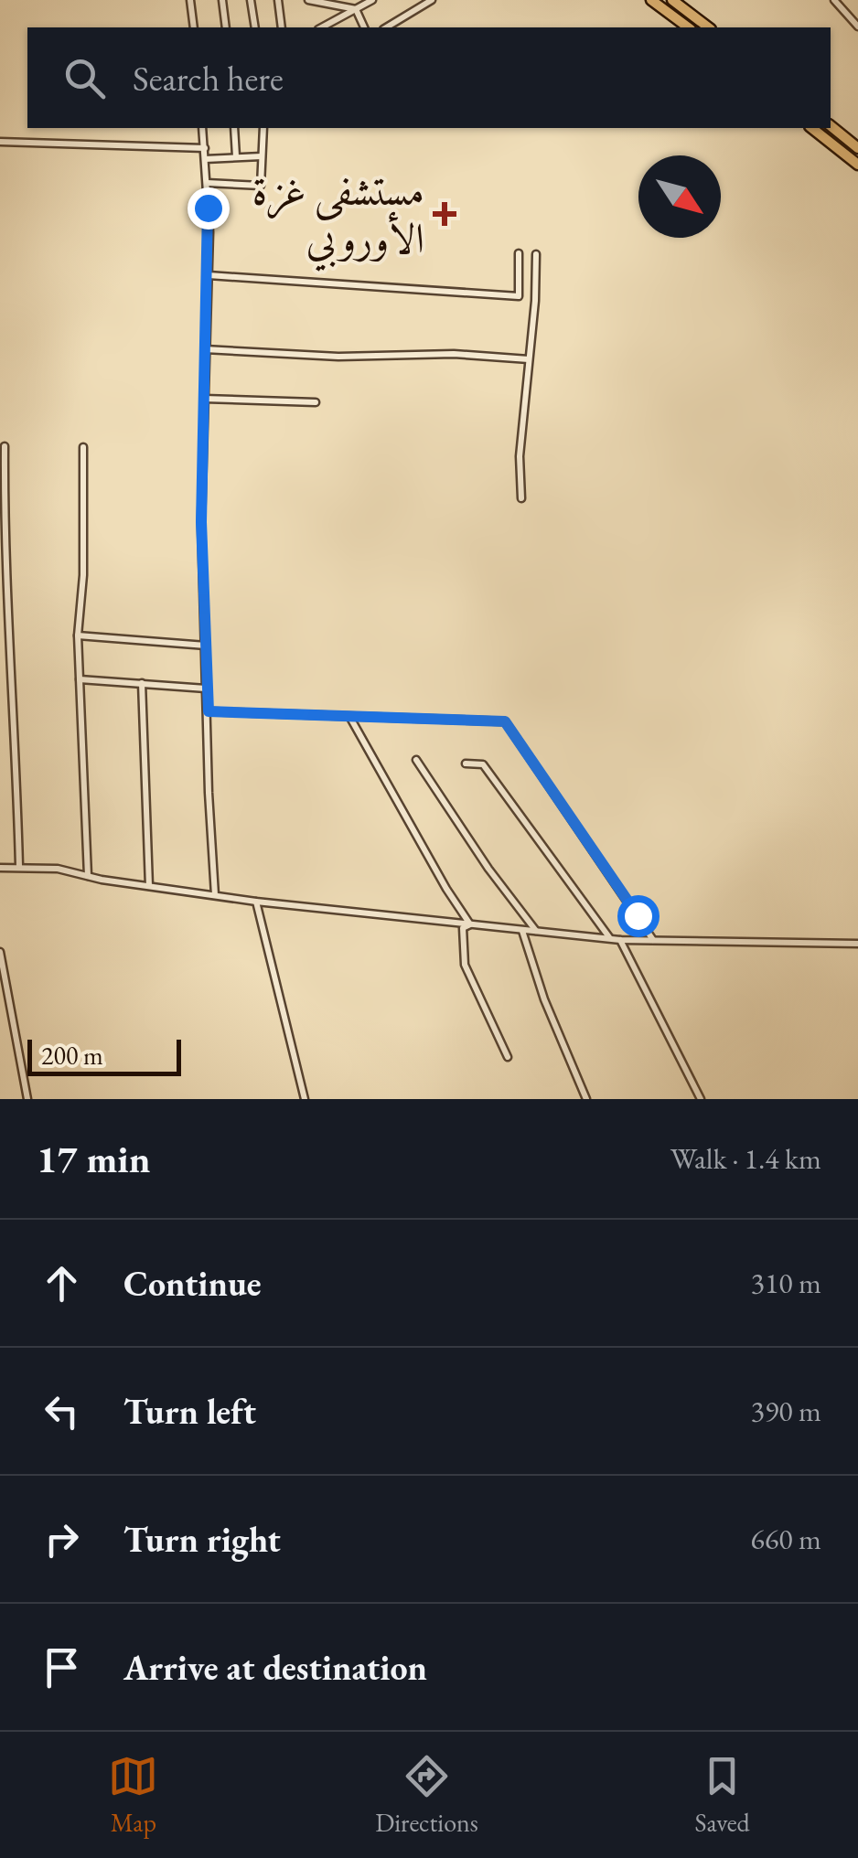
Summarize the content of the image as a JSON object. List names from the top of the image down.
{
  "places": {
    "health": ["مستشفى غزة الأوروبي"]
  },
  "scale_bar": "200 m",
  "north": "bottom right",
  "page": {
    "search": "Search here",
    "scale": "200 m",
    "heading": ["17 min", "Walk · 1.4 km"],
    "list": [
      ["Continue", "310 m"],
      ["Turn left", "390 m"],
      ["Turn right", "660 m"],
      "Arrive at destination"
    ],
    "nav": ["Map", "Directions", "Saved"]
  }
}
